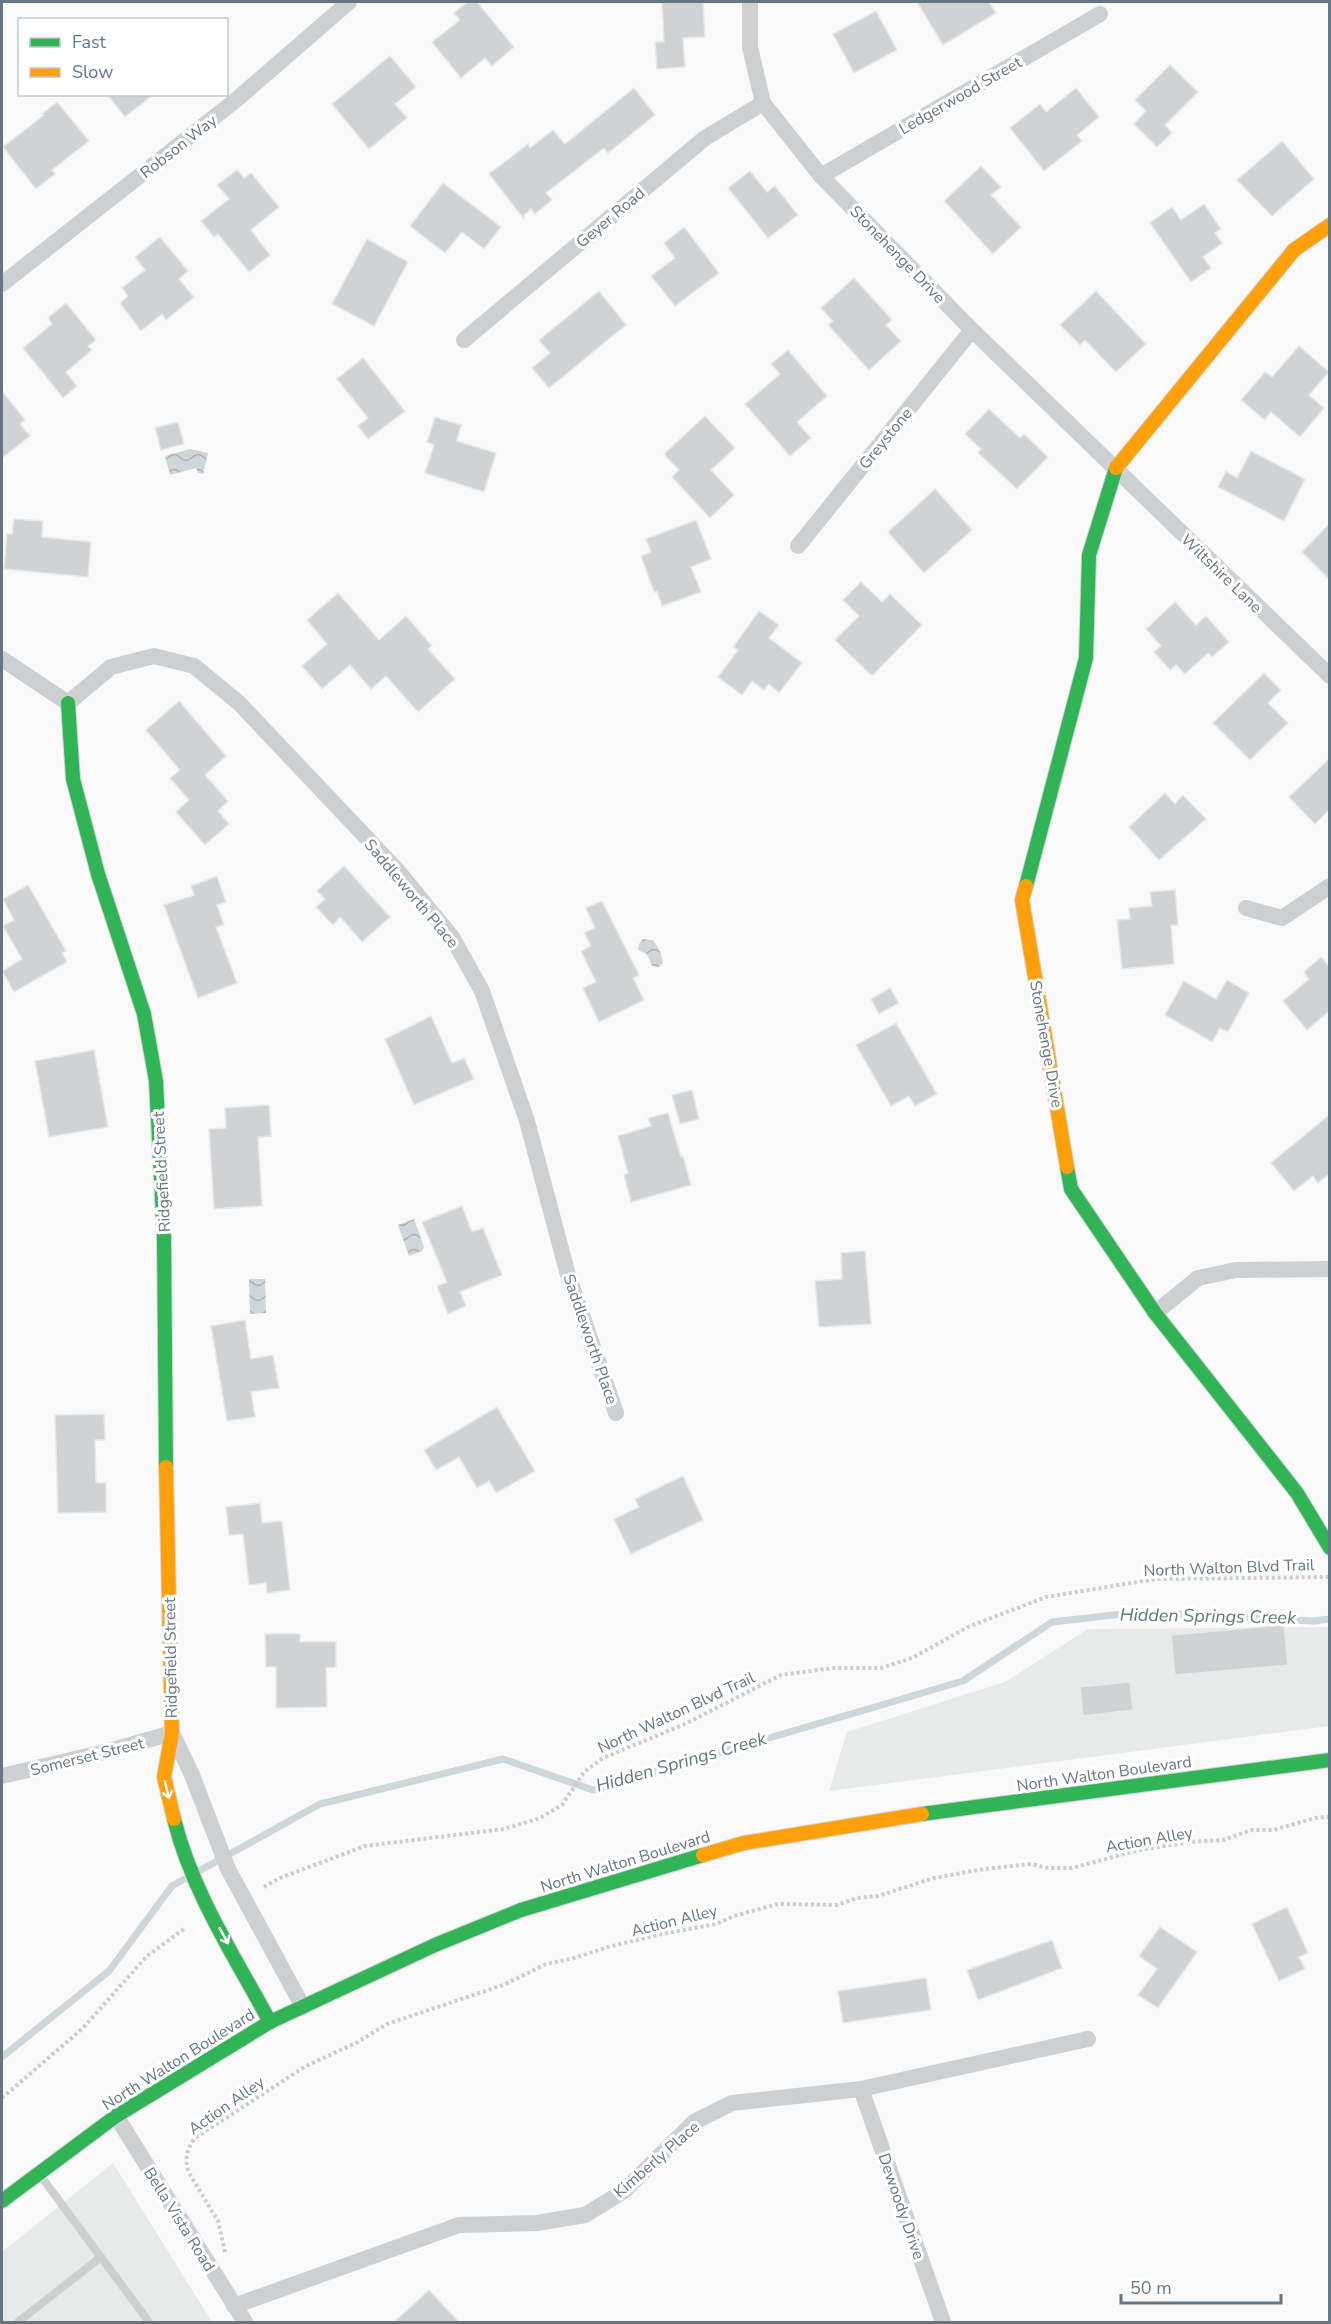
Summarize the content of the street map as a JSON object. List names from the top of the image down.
{
  "streets": {
    "street": [
      "Ledgerwood Street",
      "Robson Way",
      "Geyer Road",
      "Stonehenge Drive",
      "Greystone",
      "Wiltshire Lane",
      "Saddleworth Place",
      "Ridgefield Street",
      "Somerset Street",
      "North Walton Boulevard",
      "Kimberly Place",
      "Dewoody Drive",
      "Bella Vista Road"
    ],
    "path": ["North Walton Blvd Trail", "Action Alley"]
  },
  "crossings": [
    ["Ledgerwood Street", "Stonehenge Drive"],
    ["Geyer Road", "Stonehenge Drive"],
    ["Stonehenge Drive", "Greystone"],
    ["Stonehenge Drive", "Wiltshire Lane"],
    ["Saddleworth Place", "Ridgefield Street"],
    ["Ridgefield Street", "Somerset Street"],
    ["Ridgefield Street", "North Walton Boulevard"],
    ["North Walton Boulevard", "Bella Vista Road"],
    ["Kimberly Place", "Dewoody Drive"],
    ["Kimberly Place", "Bella Vista Road"]
  ],
  "water": ["Hidden Springs Creek"],
  "legend": ["Fast", "Slow"],
  "scale_bar": "50 m"
}
